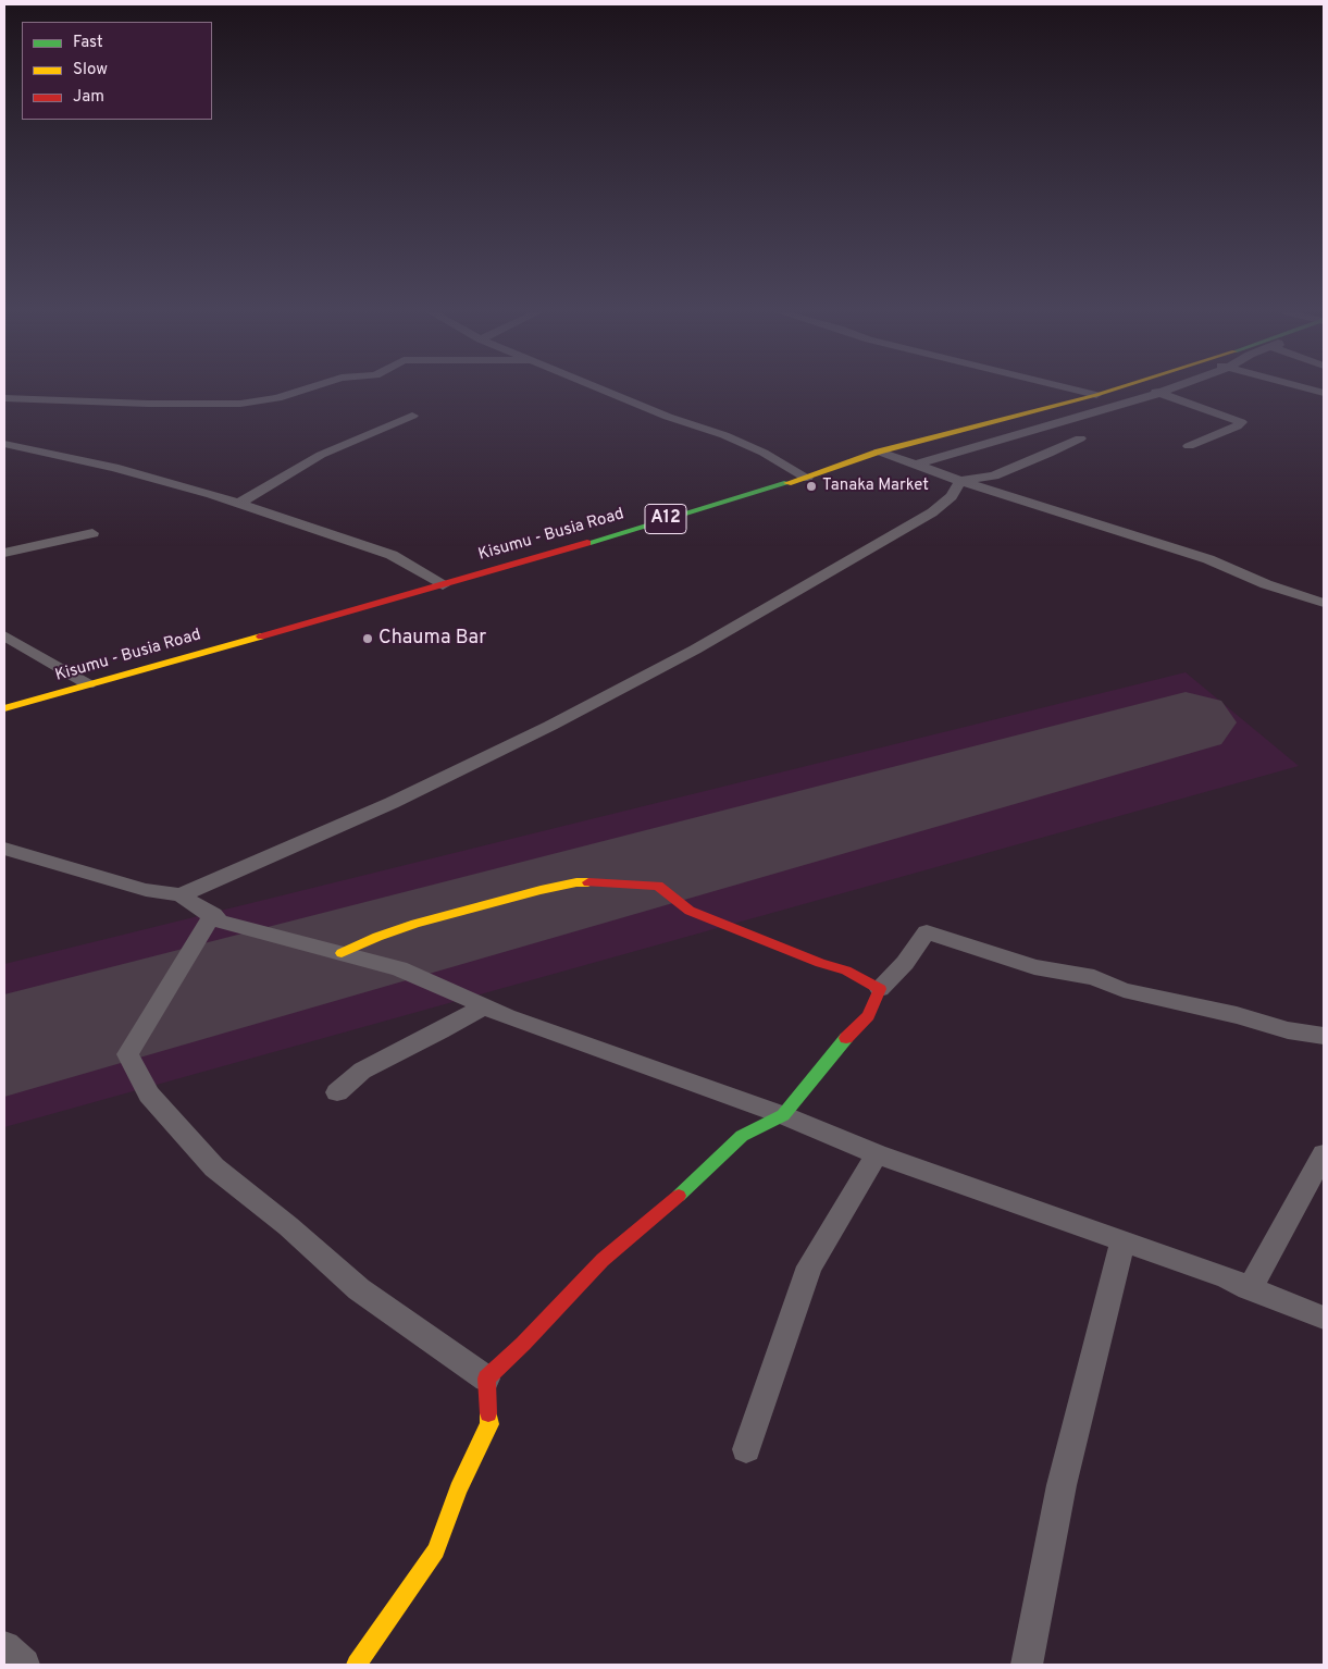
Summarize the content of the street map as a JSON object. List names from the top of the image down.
{
  "streets": {
    "main road": ["A12", "Kisumu - Busia Road"]
  },
  "places": ["Tanaka Market", "Chauma Bar"],
  "legend": ["Fast", "Slow", "Jam"]
}
